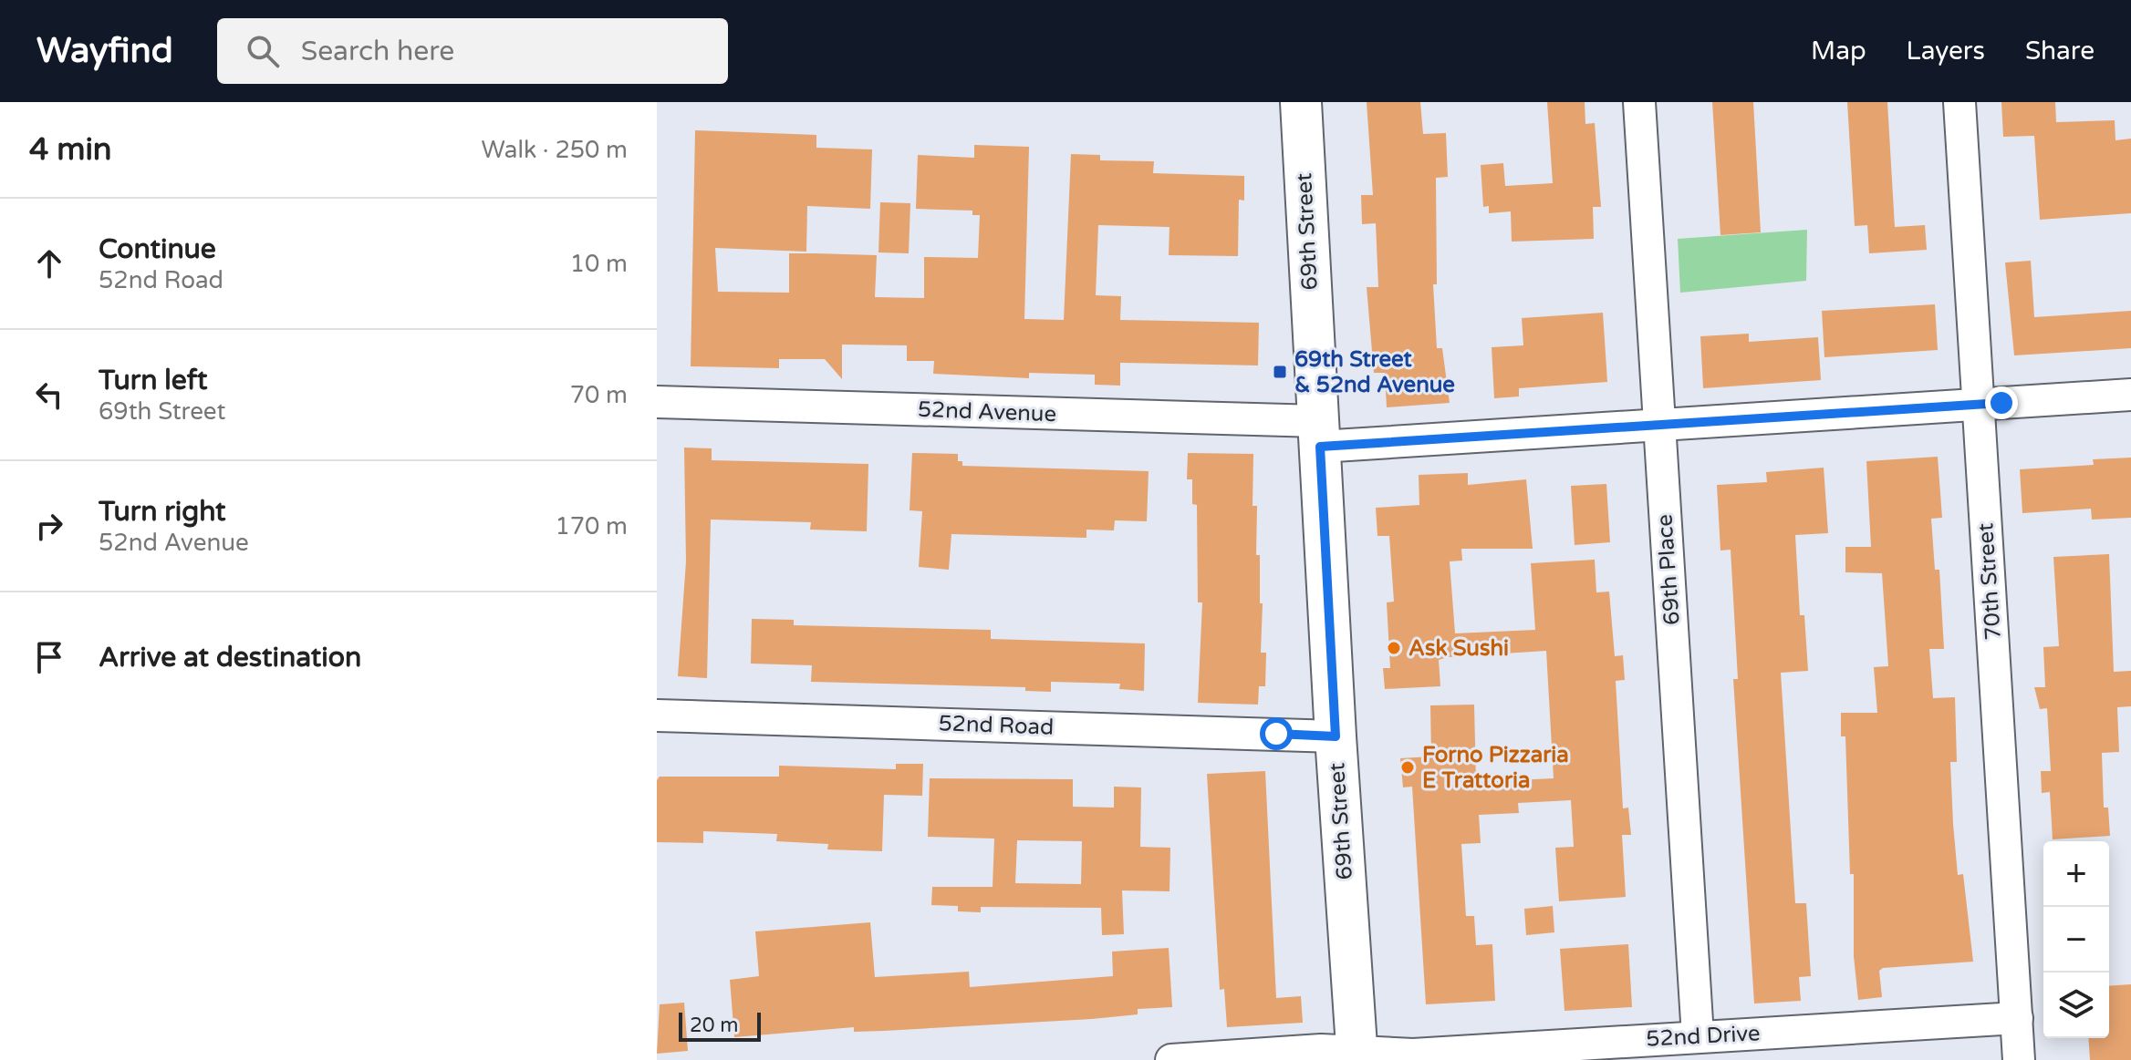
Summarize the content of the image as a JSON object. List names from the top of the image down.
{
  "streets": {
    "street": [
      "69th Street",
      "52nd Avenue",
      "69th Place",
      "70th Street",
      "52nd Road",
      "52nd Drive"
    ]
  },
  "crossings": [
    ["69th Street", "52nd Avenue"],
    ["69th Street", "52nd Road"],
    ["69th Street", "52nd Drive"],
    ["52nd Avenue", "69th Place"],
    ["52nd Avenue", "70th Street"],
    ["69th Place", "52nd Drive"],
    ["70th Street", "52nd Drive"]
  ],
  "places": {
    "transit": ["69th Street & 52nd Avenue"],
    "other": ["Ask Sushi", "Forno Pizzaria E Trattoria"]
  },
  "scale_bar": "20 m",
  "page": {
    "header": "Wayfind",
    "search": "Search here",
    "nav": ["Map", "Layers", "Share"],
    "heading": ["4 min", "Walk · 250 m"],
    "list": [
      ["Continue", "52nd Road", "10 m"],
      ["Turn left", "69th Street", "70 m"],
      ["Turn right", "52nd Avenue", "170 m"],
      "Arrive at destination"
    ],
    "map_buttons": ["+", "−"],
    "scale": "20 m"
  }
}
